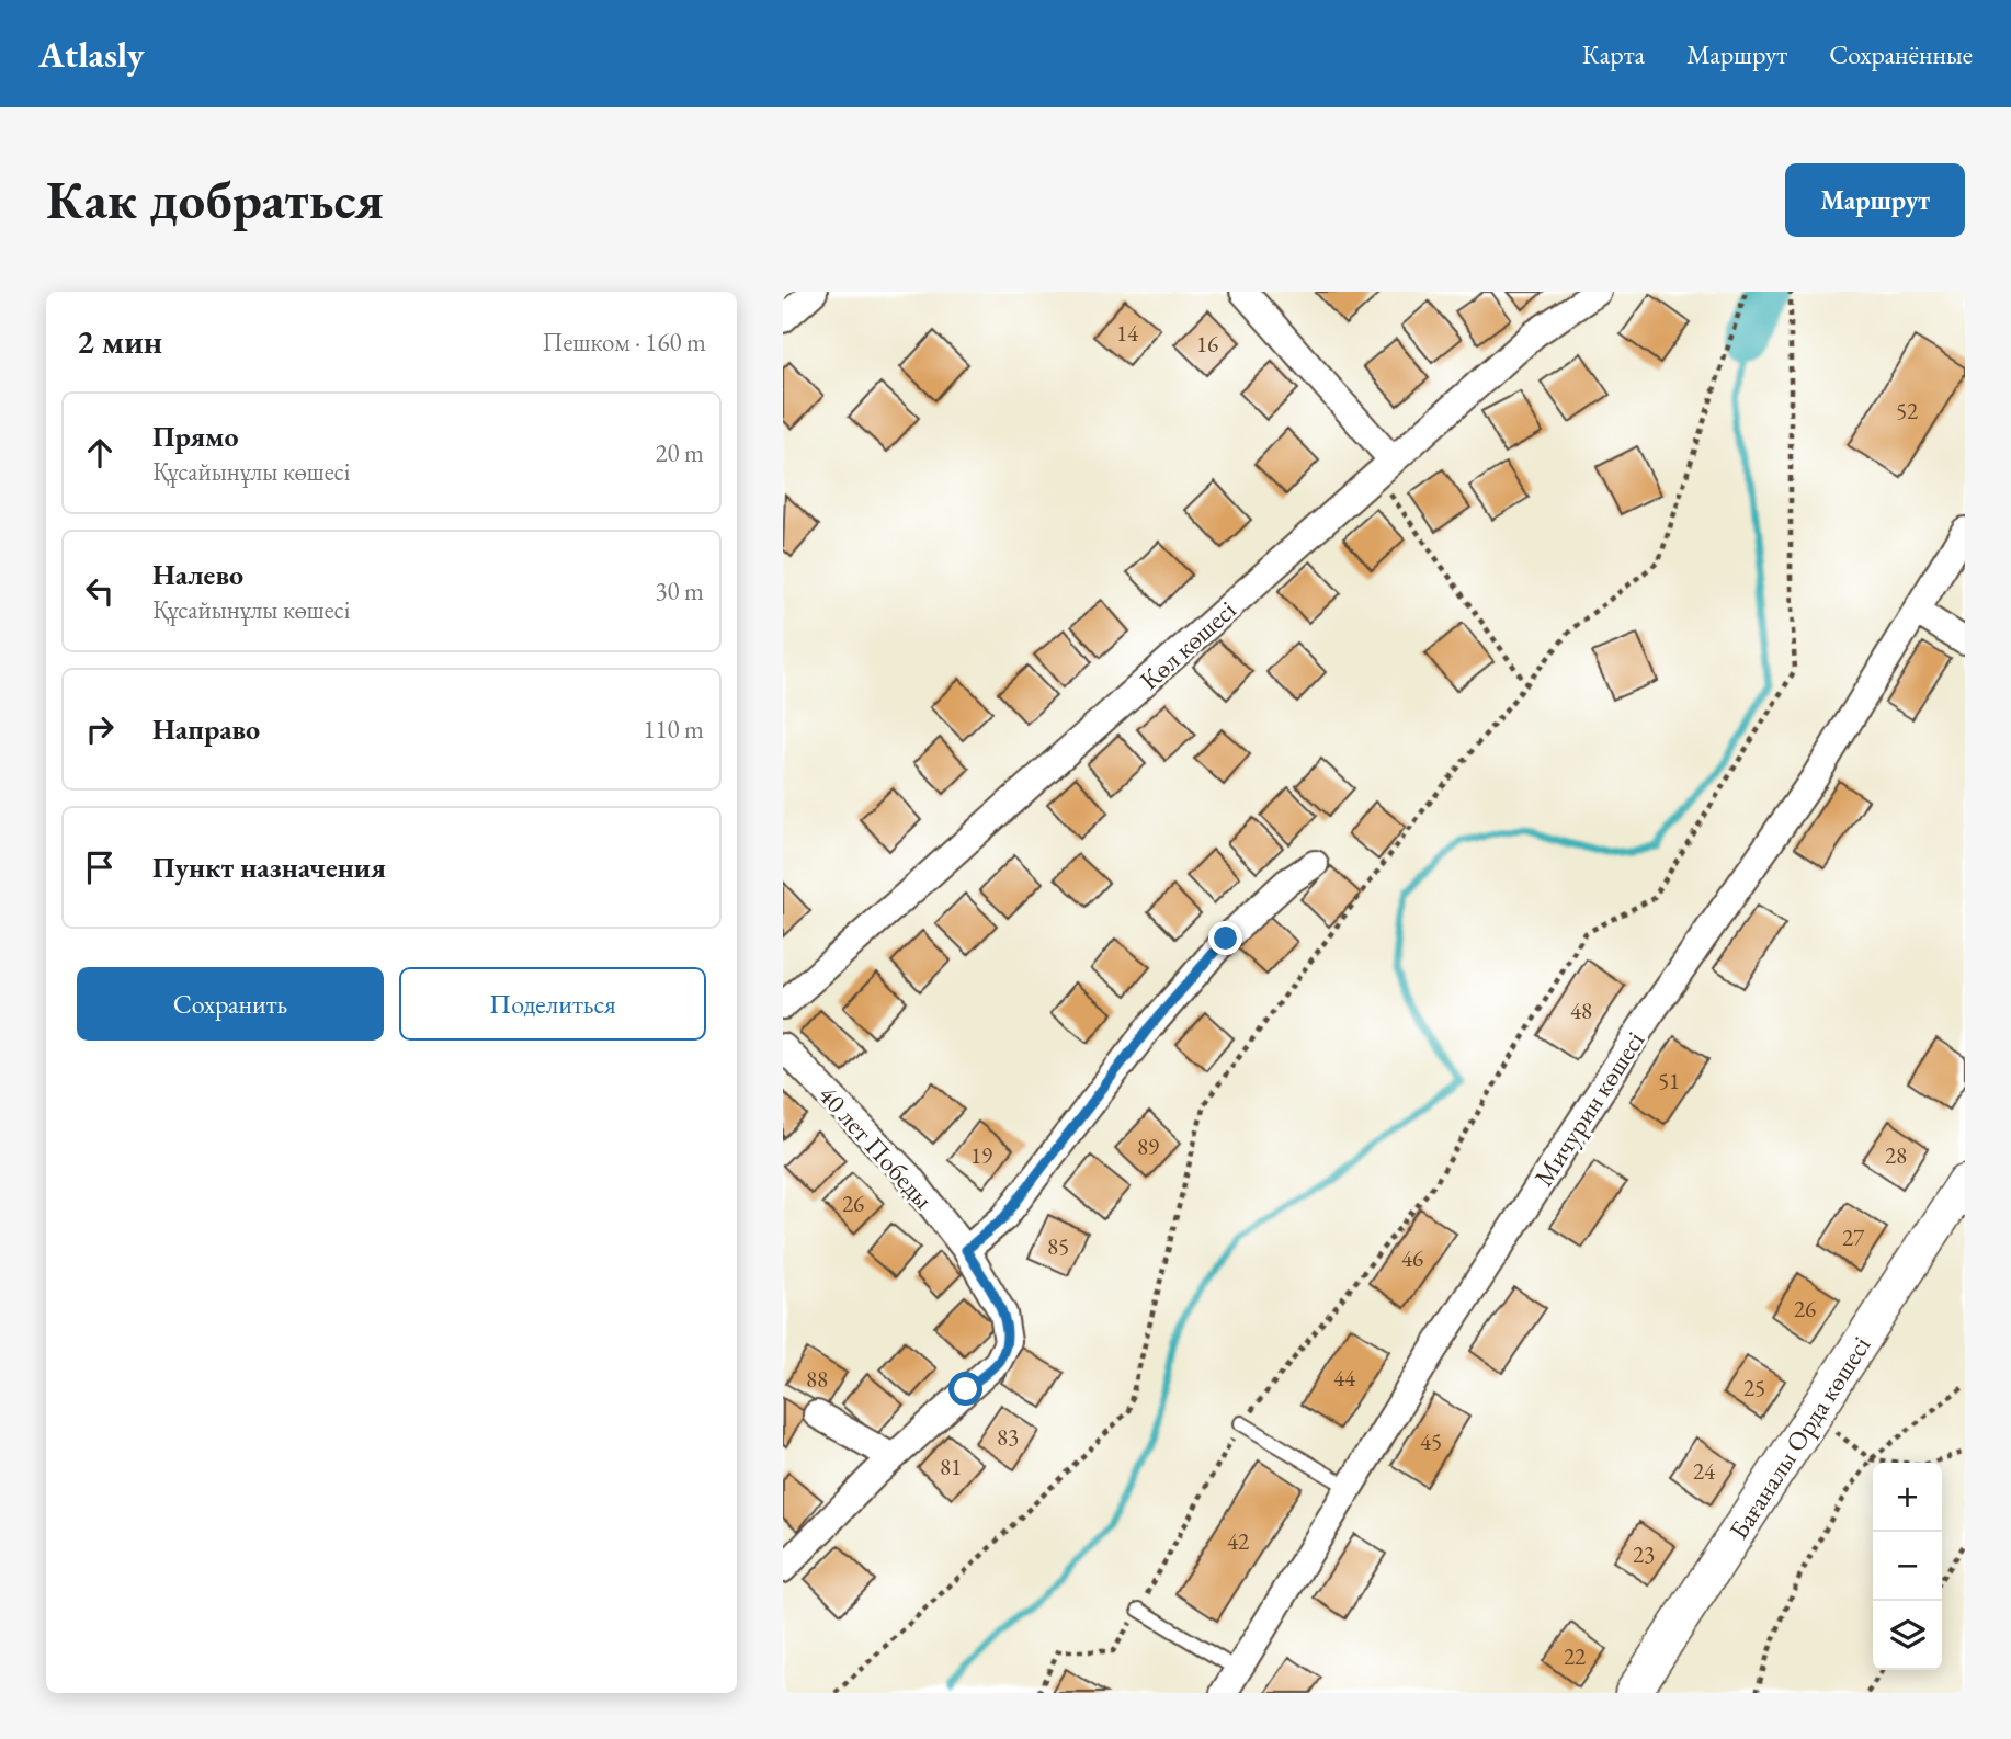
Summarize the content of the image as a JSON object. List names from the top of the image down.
{
  "streets": {
    "street": [
      "Көл көшесі",
      "Мичурин көшесі",
      "40 лет Победы",
      "Бағаналы Орда көшесі"
    ]
  },
  "house_numbers": [
    "14",
    "16",
    "52",
    "48",
    "51",
    "89",
    "19",
    "28",
    "26",
    "27",
    "85",
    "46",
    "26",
    "44",
    "88",
    "25",
    "83",
    "45",
    "81",
    "24",
    "42",
    "23",
    "22"
  ],
  "page": {
    "header": "Atlasly",
    "nav": ["Карта", "Маршрут", "Сохранённые"],
    "buttons": [
      "Маршрут",
      ["Сохранить", "Поделиться"]
    ],
    "title": "Как добраться",
    "heading": ["2 мин", "Пешком · 160 m"],
    "list": [
      ["Прямо", "Құсайынұлы көшесі", "20 m"],
      ["Налево", "Құсайынұлы көшесі", "30 m"],
      ["Направо", "110 m"],
      "Пункт назначения"
    ],
    "map_buttons": ["+", "−"]
  }
}
